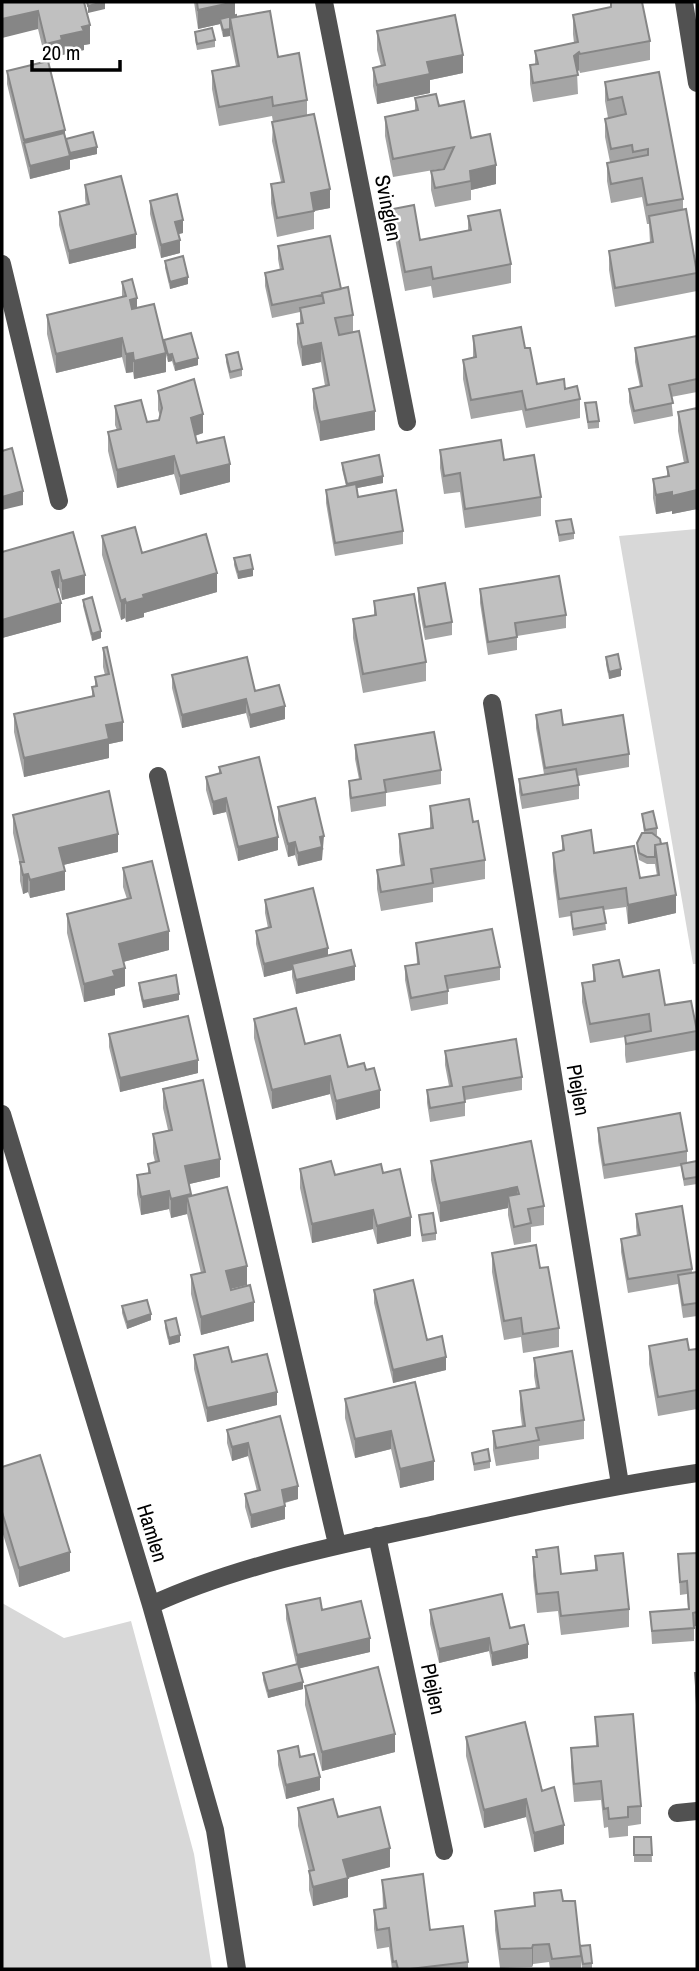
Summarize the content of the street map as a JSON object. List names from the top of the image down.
{
  "streets": {
    "street": ["Svinglen", "Plejlen", "Hamlen"]
  },
  "scale_bar": "20 m"
}
